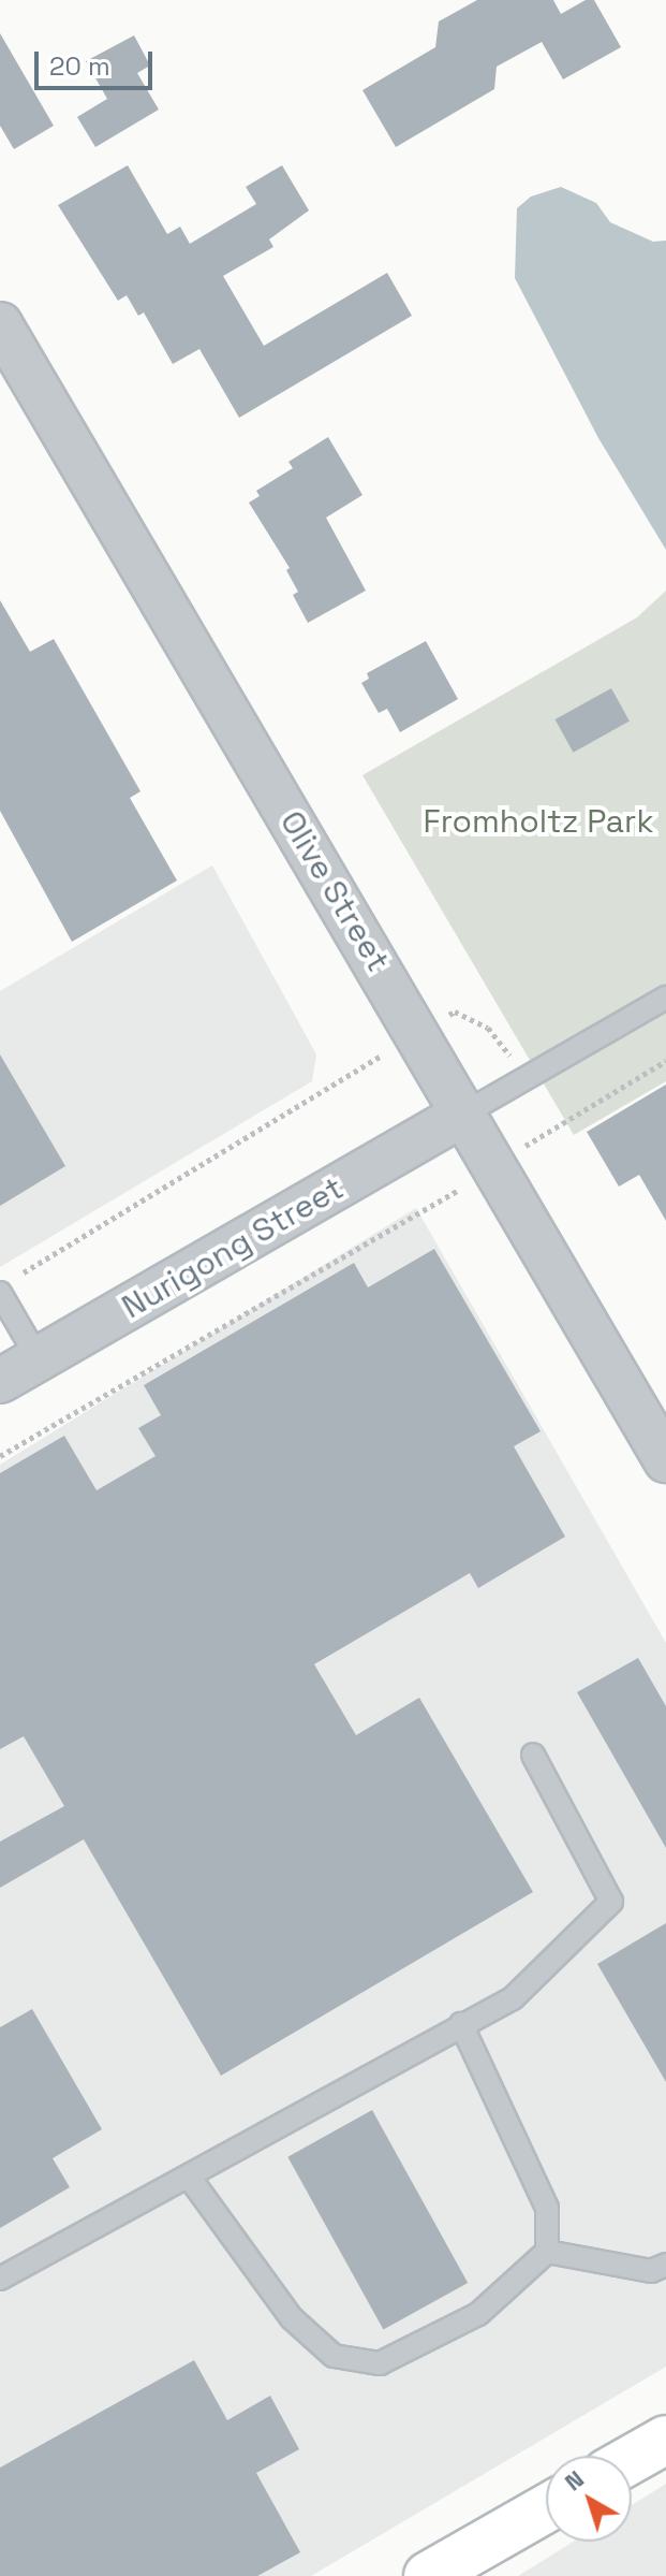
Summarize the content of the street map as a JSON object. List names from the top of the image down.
{
  "streets": {
    "street": ["Olive Street", "Nurigong Street"]
  },
  "crossings": [
    ["Olive Street", "Nurigong Street"]
  ],
  "parks": ["Fromholtz Park"],
  "scale_bar": "20 m",
  "north": "top left"
}
